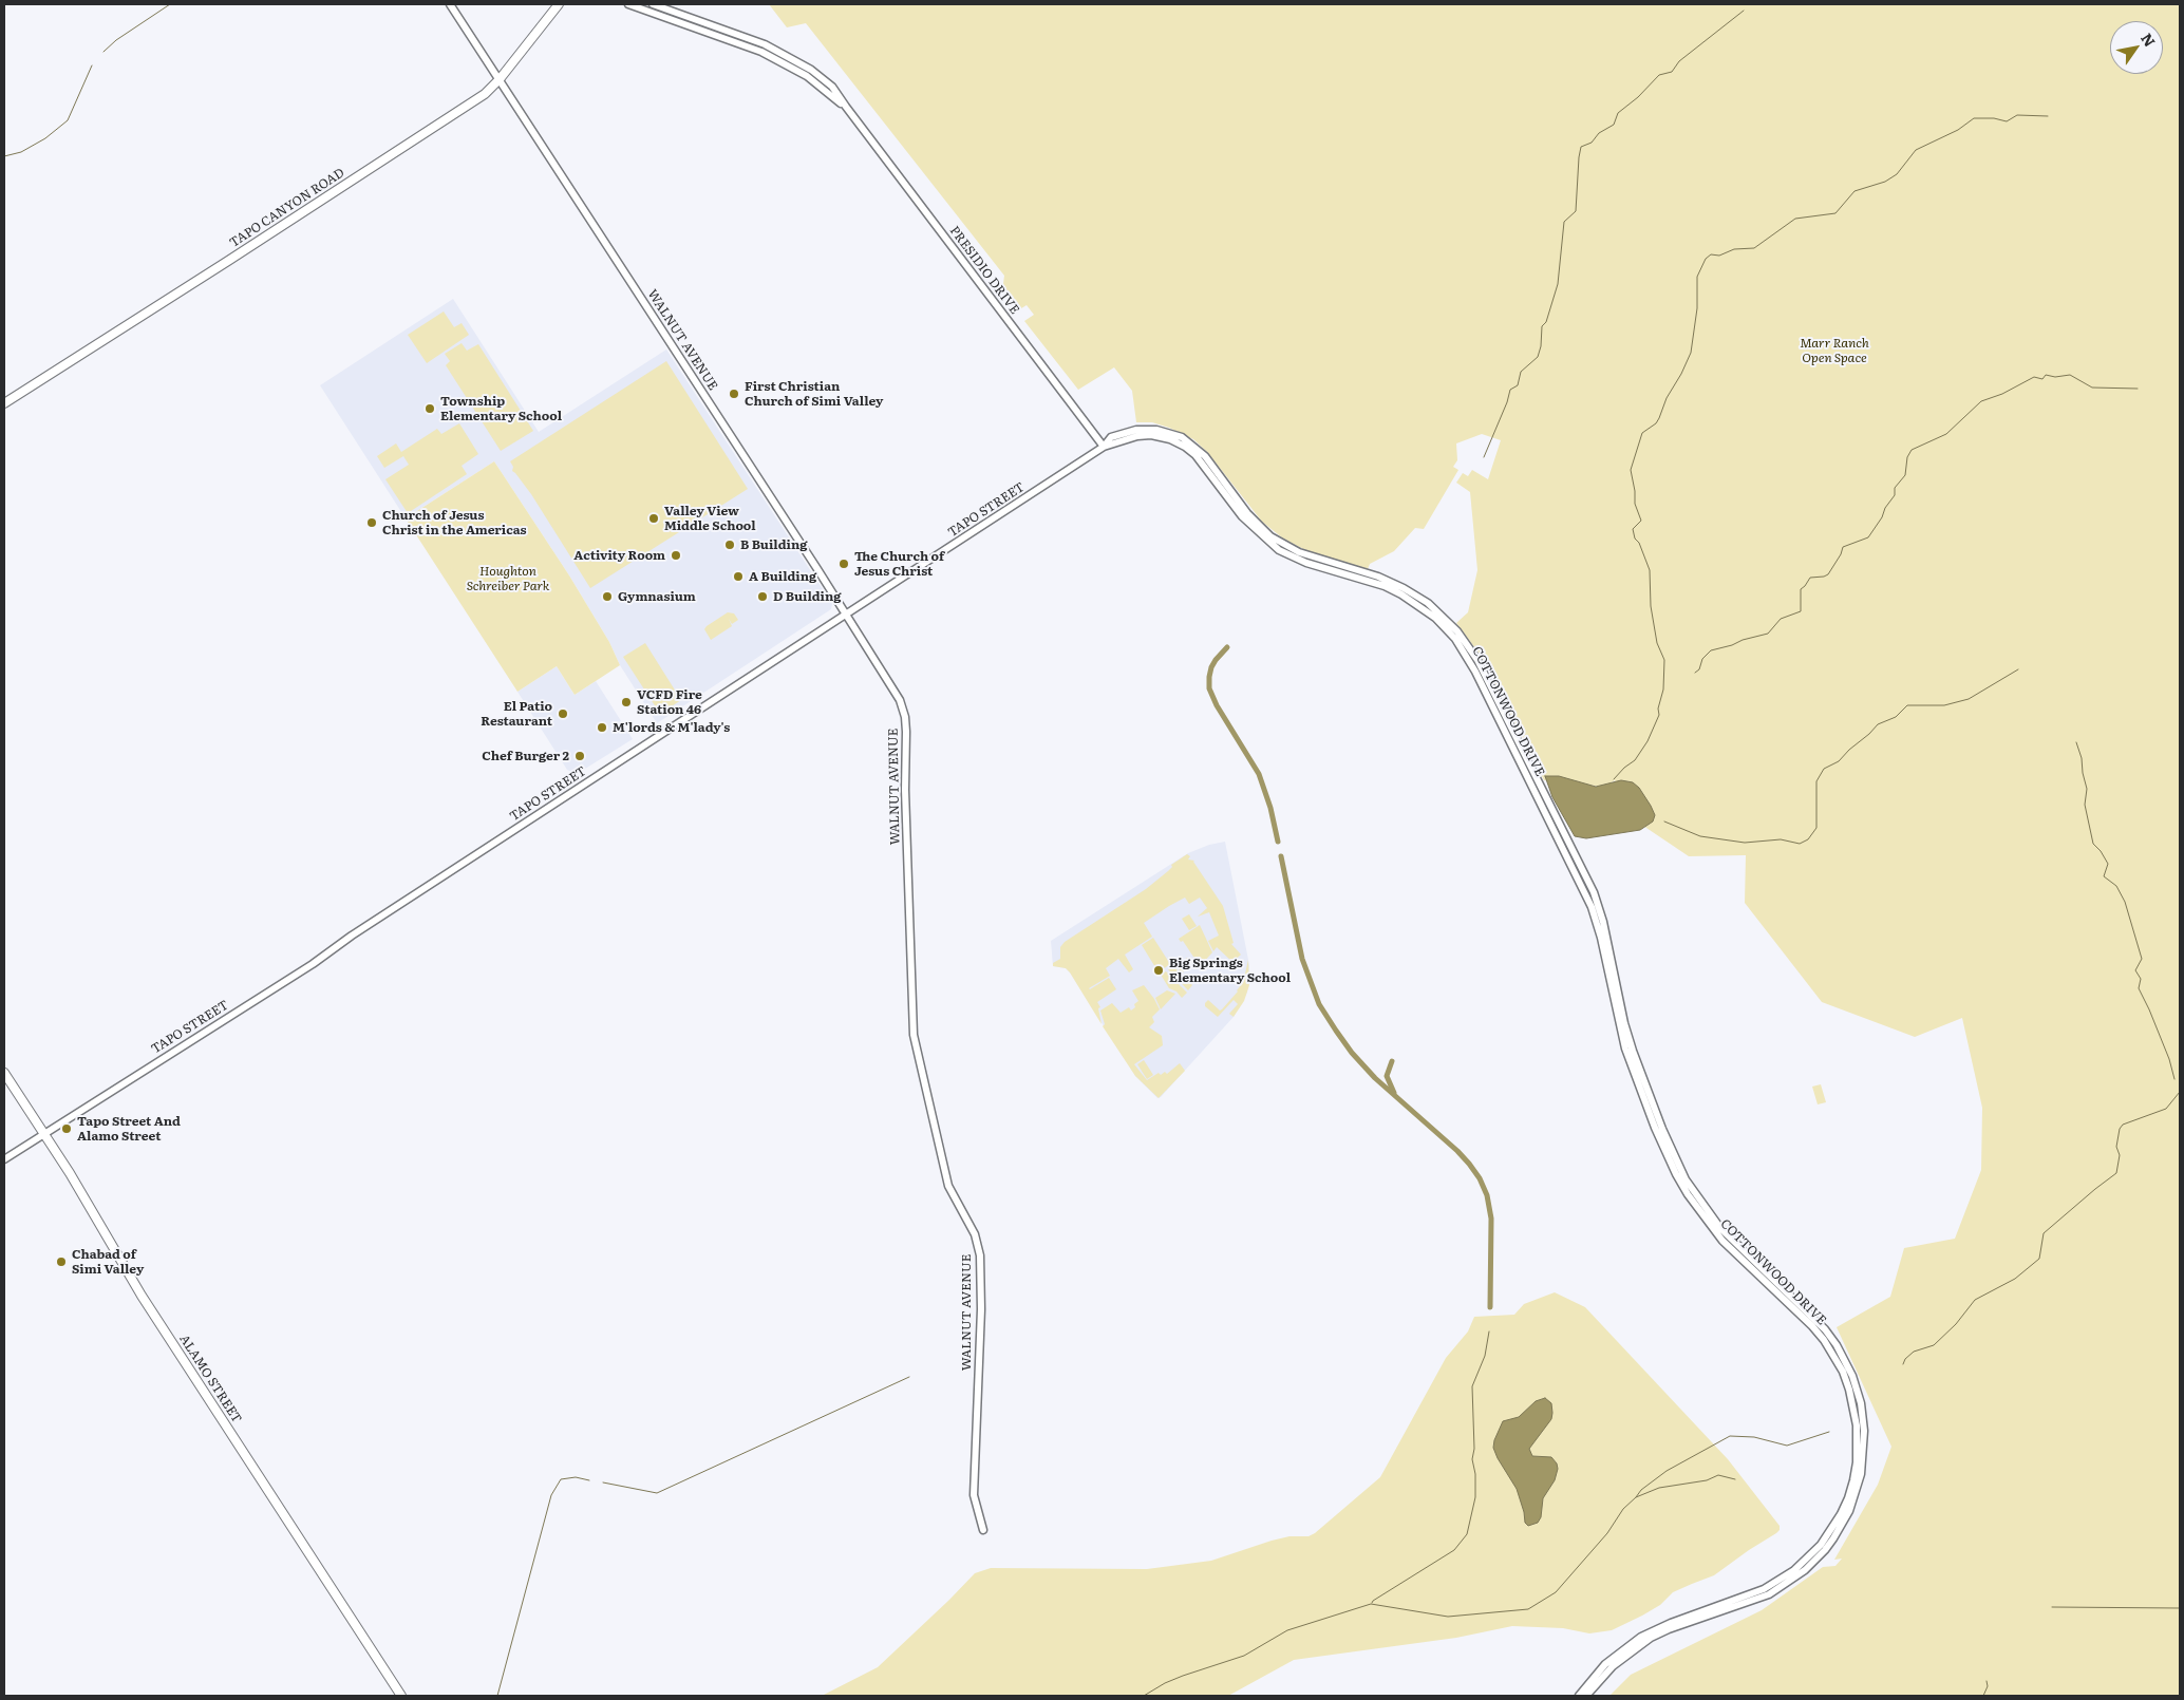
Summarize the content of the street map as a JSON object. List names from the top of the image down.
{
  "streets": {
    "main road": ["TAPO CANYON ROAD", "ALAMO STREET"],
    "street": [
      "PRESIDIO DRIVE",
      "WALNUT AVENUE",
      "TAPO STREET",
      "COTTONWOOD DRIVE"
    ]
  },
  "crossings": [
    ["TAPO CANYON ROAD", "WALNUT AVENUE"],
    ["PRESIDIO DRIVE", "TAPO STREET"],
    ["PRESIDIO DRIVE", "COTTONWOOD DRIVE"],
    ["WALNUT AVENUE", "TAPO STREET"],
    ["TAPO STREET", "COTTONWOOD DRIVE"],
    ["TAPO STREET", "ALAMO STREET"]
  ],
  "parks": ["Marr Ranch Open Space", "Houghton Schreiber Park"],
  "places": [
    "First Christian Church of Simi Valley",
    "Township Elementary School",
    "Valley View Middle School",
    "Church of Jesus Christ in the Americas",
    "B Building",
    "Activity Room",
    "The Church of Jesus Christ",
    "A Building",
    "Gymnasium",
    "D Building",
    "VCFD Fire Station 46",
    "El Patio Restaurant",
    "M'lords & M'lady's",
    "Chef Burger 2",
    "Big Springs Elementary School",
    "Tapo Street And Alamo Street",
    "Chabad of Simi Valley"
  ],
  "north": "top right"
}
